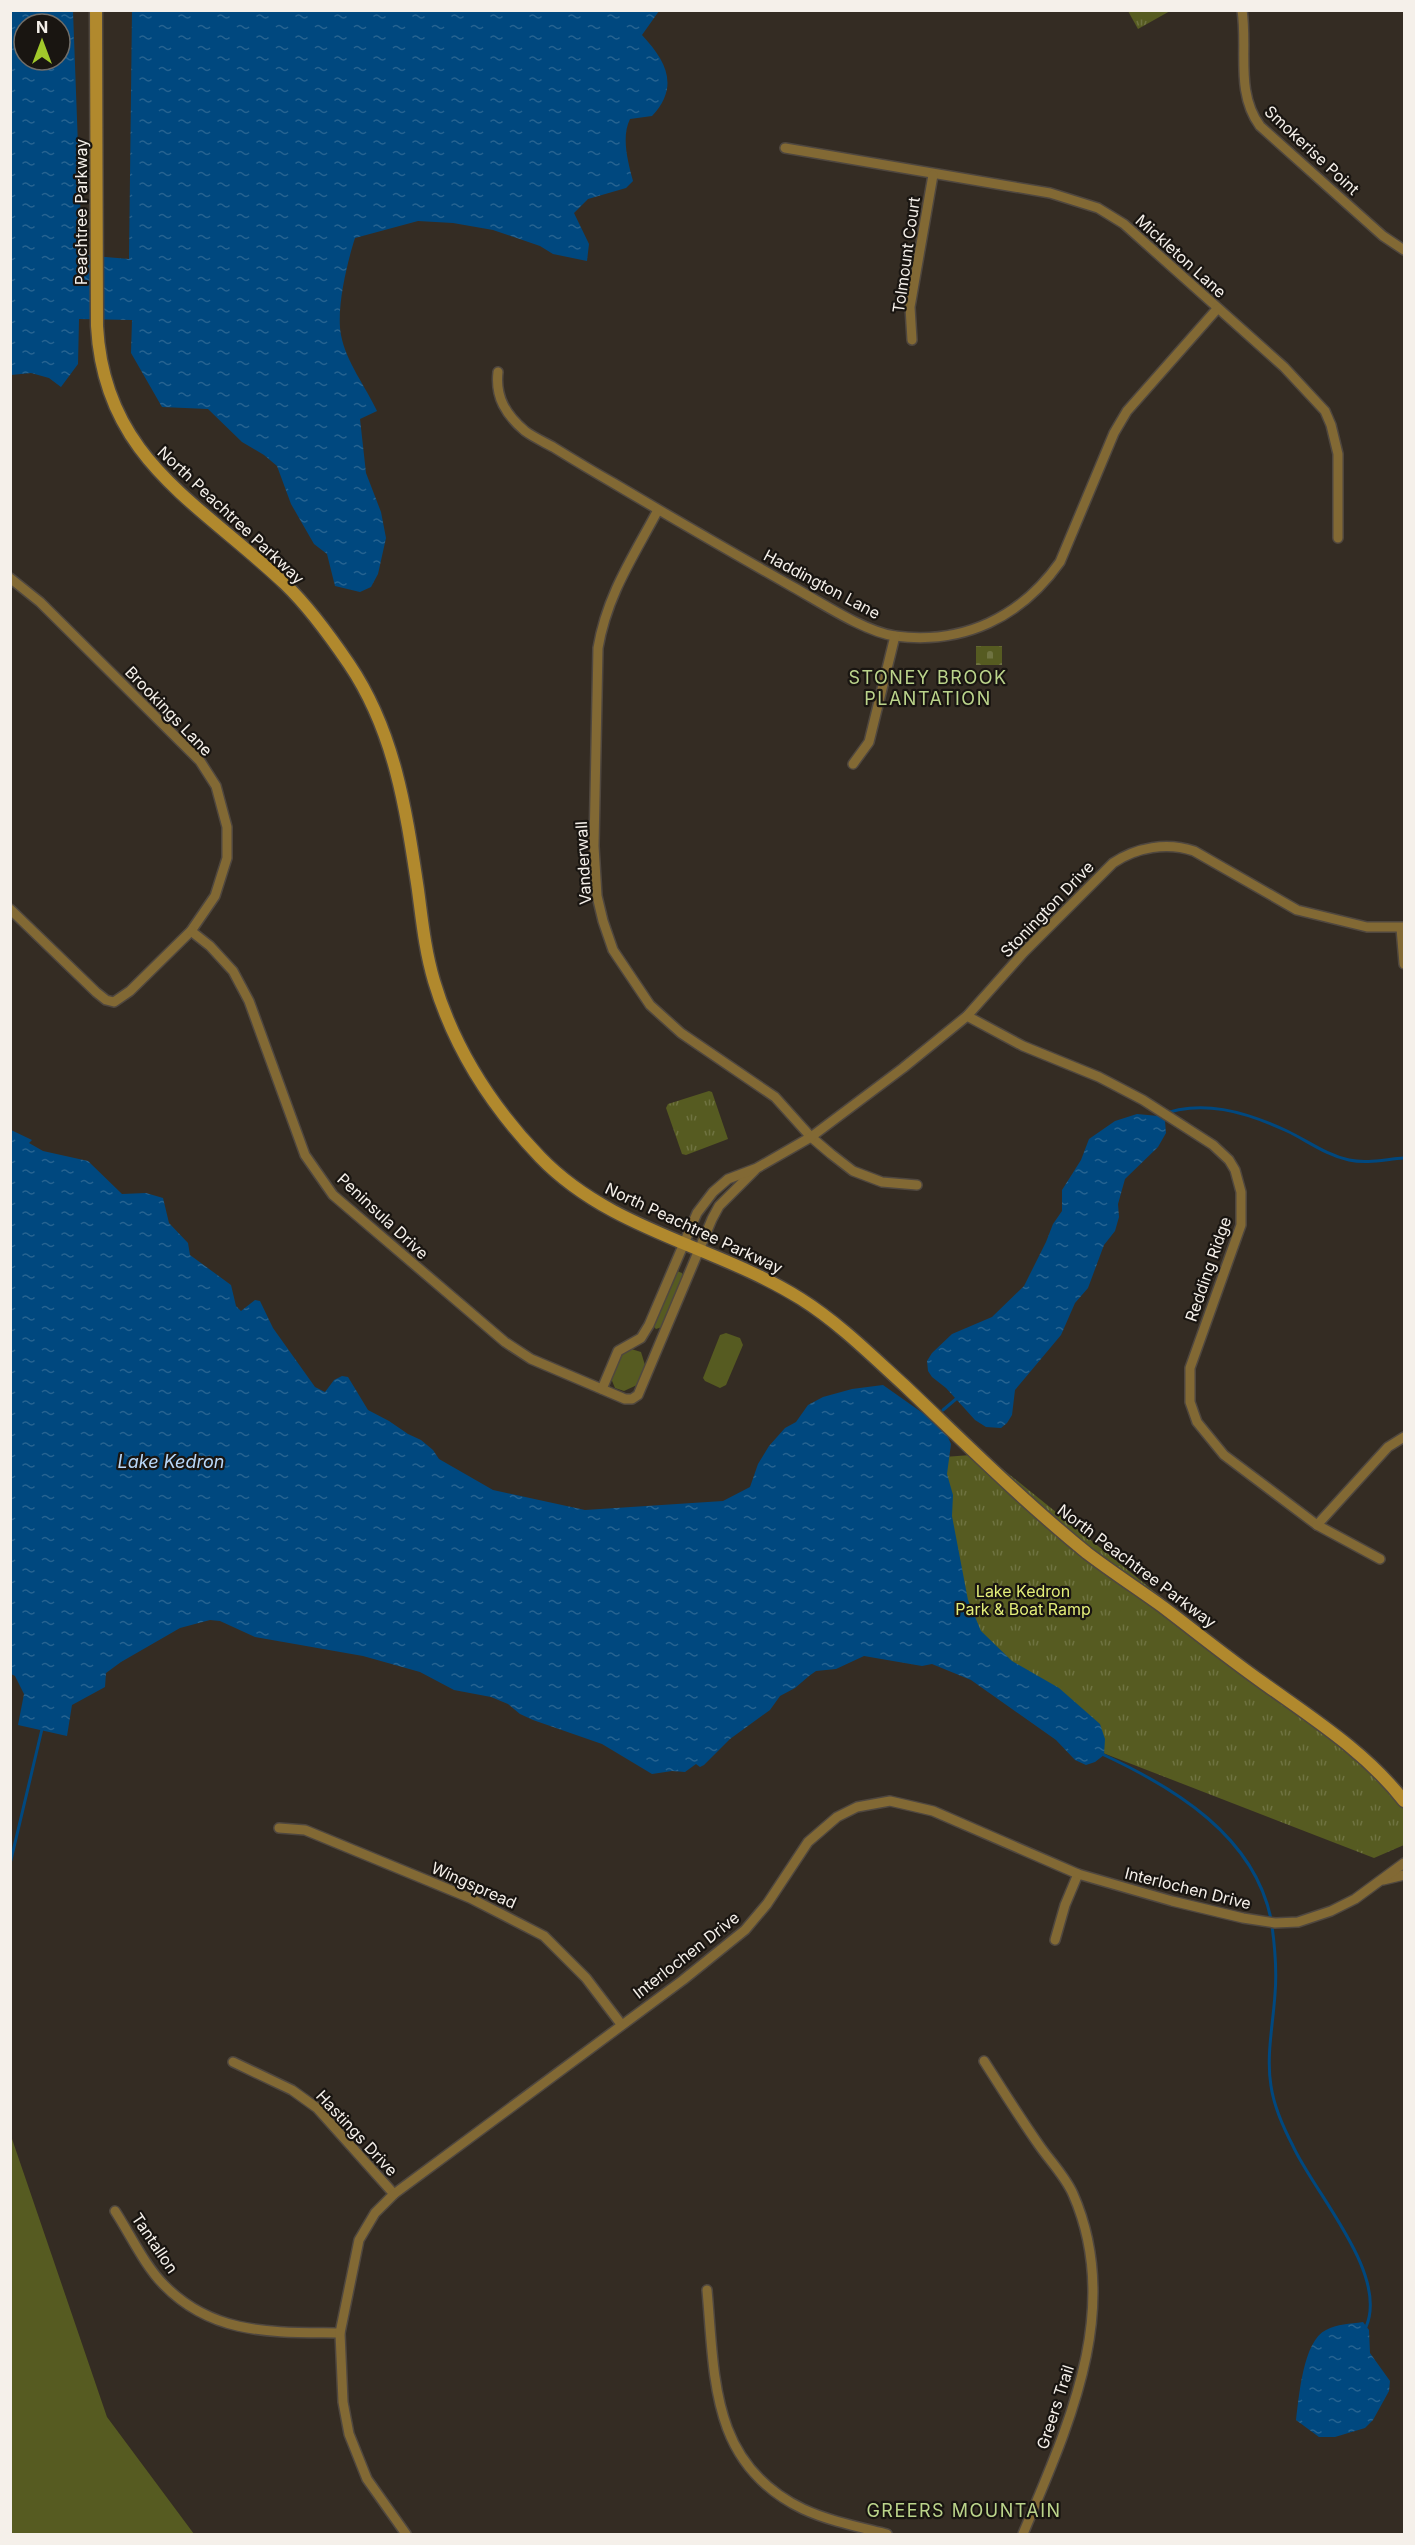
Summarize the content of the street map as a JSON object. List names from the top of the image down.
{
  "streets": {
    "street": [
      "Smokerise Point",
      "Peachtree Parkway",
      "Tolmount Court",
      "Mickleton Lane",
      "North Peachtree Parkway",
      "Haddington Lane",
      "Brookings Lane",
      "Vanderwall",
      "Stonington Drive",
      "Peninsula Drive",
      "Redding Ridge",
      "Wingspread",
      "Interlochen Drive",
      "Hastings Drive",
      "Tantallon",
      "Greers Trail"
    ]
  },
  "crossings": [
    ["Peachtree Parkway", "North Peachtree Parkway"],
    ["Tolmount Court", "Mickleton Lane"],
    ["Mickleton Lane", "Haddington Lane"],
    ["North Peachtree Parkway", "Stonington Drive"],
    ["North Peachtree Parkway", "Peninsula Drive"],
    ["Haddington Lane", "Vanderwall"],
    ["Brookings Lane", "Peninsula Drive"],
    ["Vanderwall", "Stonington Drive"],
    ["Stonington Drive", "Peninsula Drive"],
    ["Stonington Drive", "Redding Ridge"],
    ["Wingspread", "Interlochen Drive"],
    ["Interlochen Drive", "Hastings Drive"],
    ["Interlochen Drive", "Tantallon"]
  ],
  "districts": ["STONEY BROOK PLANTATION", "GREERS MOUNTAIN"],
  "water": ["Lake Kedron"],
  "parks": ["Lake Kedron Park & Boat Ramp"],
  "north": "top"
}
